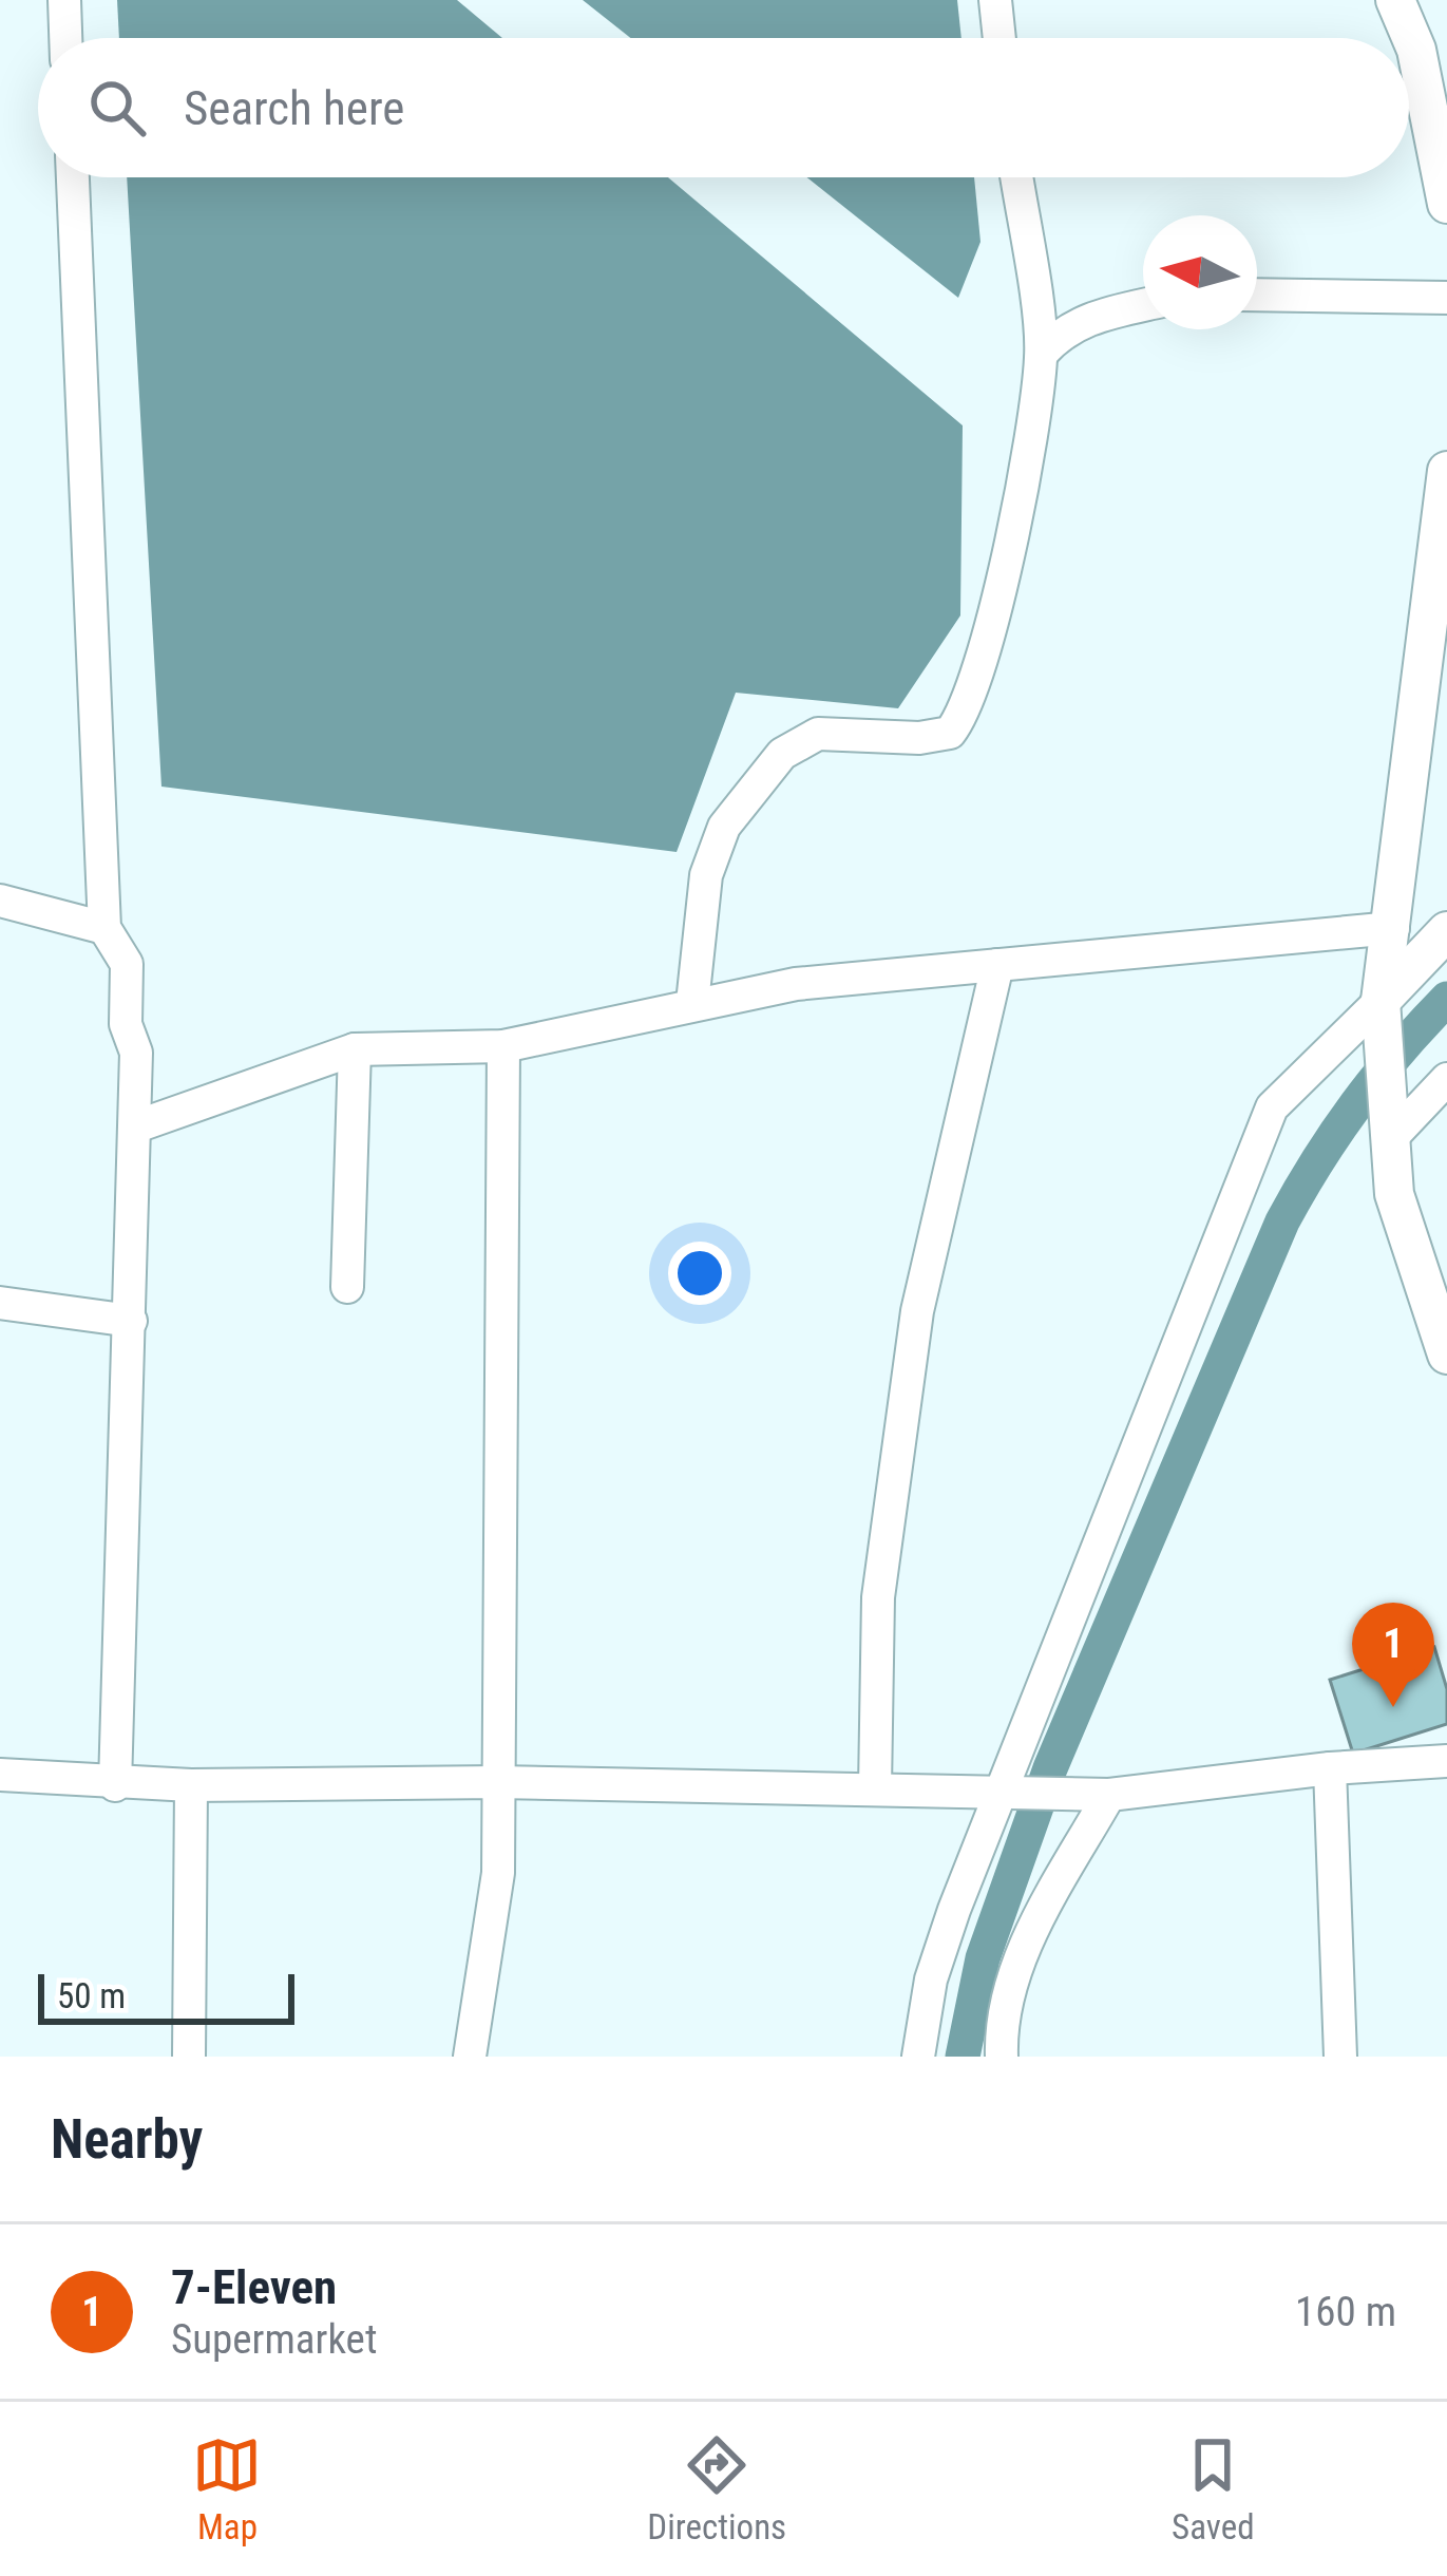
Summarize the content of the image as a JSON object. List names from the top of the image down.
{
  "scale_bar": "50 m",
  "north": "left",
  "page": {
    "search": "Search here",
    "pins": "1",
    "scale": "50 m",
    "heading": "Nearby",
    "list": [
      {
        "mark": "1",
        "name": "7-Eleven",
        "note": "Supermarket",
        "value": "160 m"
      }
    ],
    "nav": ["Map", "Directions", "Saved"]
  }
}
